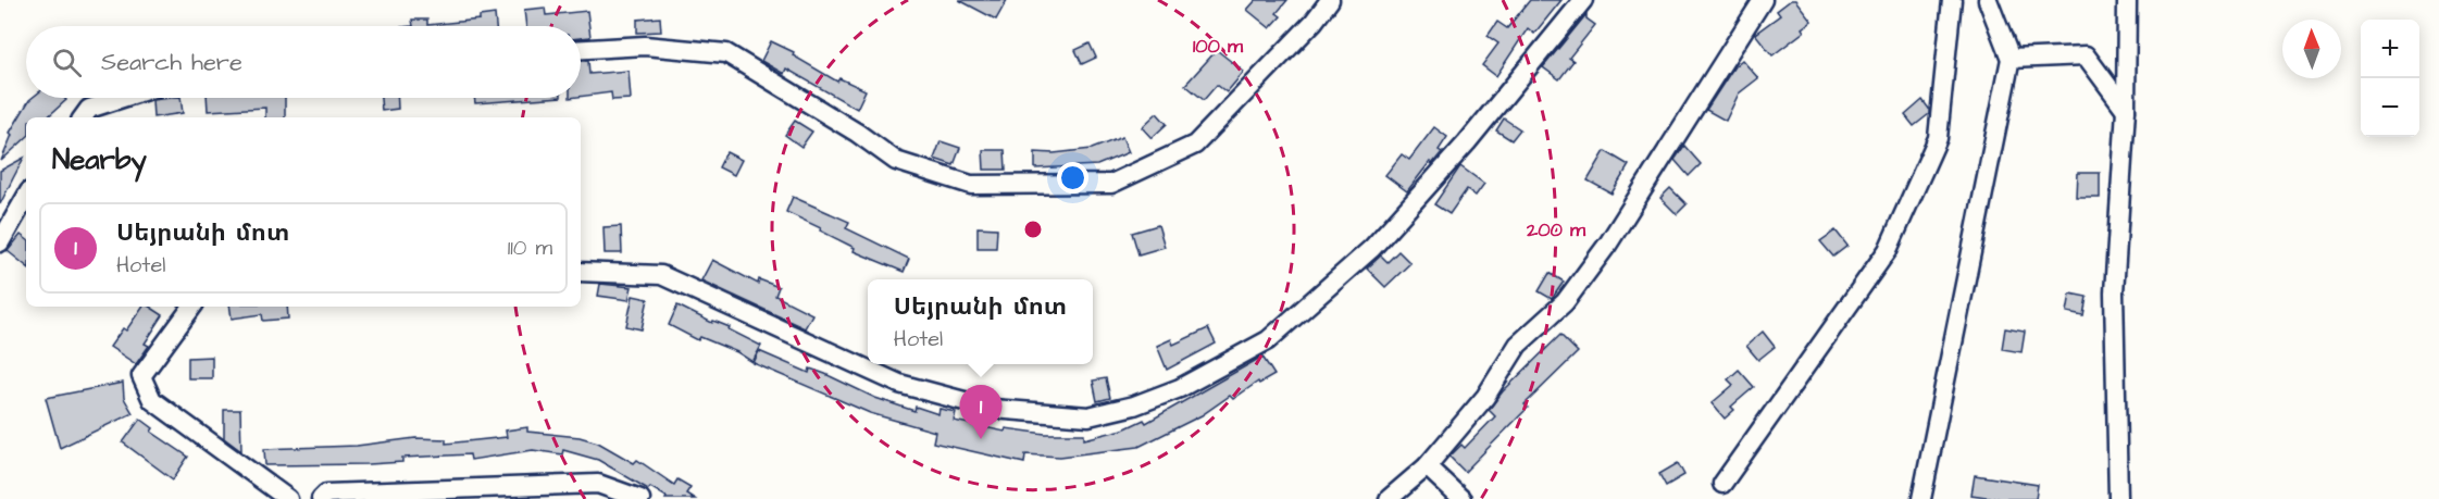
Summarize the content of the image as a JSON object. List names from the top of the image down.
{
  "north": "top",
  "page": {
    "map_buttons": ["+", "−"],
    "search": "Search here",
    "heading": "Nearby",
    "list": [
      {
        "mark": "1",
        "name": "Սեյրանի մոտ",
        "note": "Hotel",
        "value": "110 m"
      }
    ],
    "popup": ["Սեյրանի մոտ", "Hotel"],
    "pins": "1"
  },
  "rings": ["100 m", "200 m"]
}
